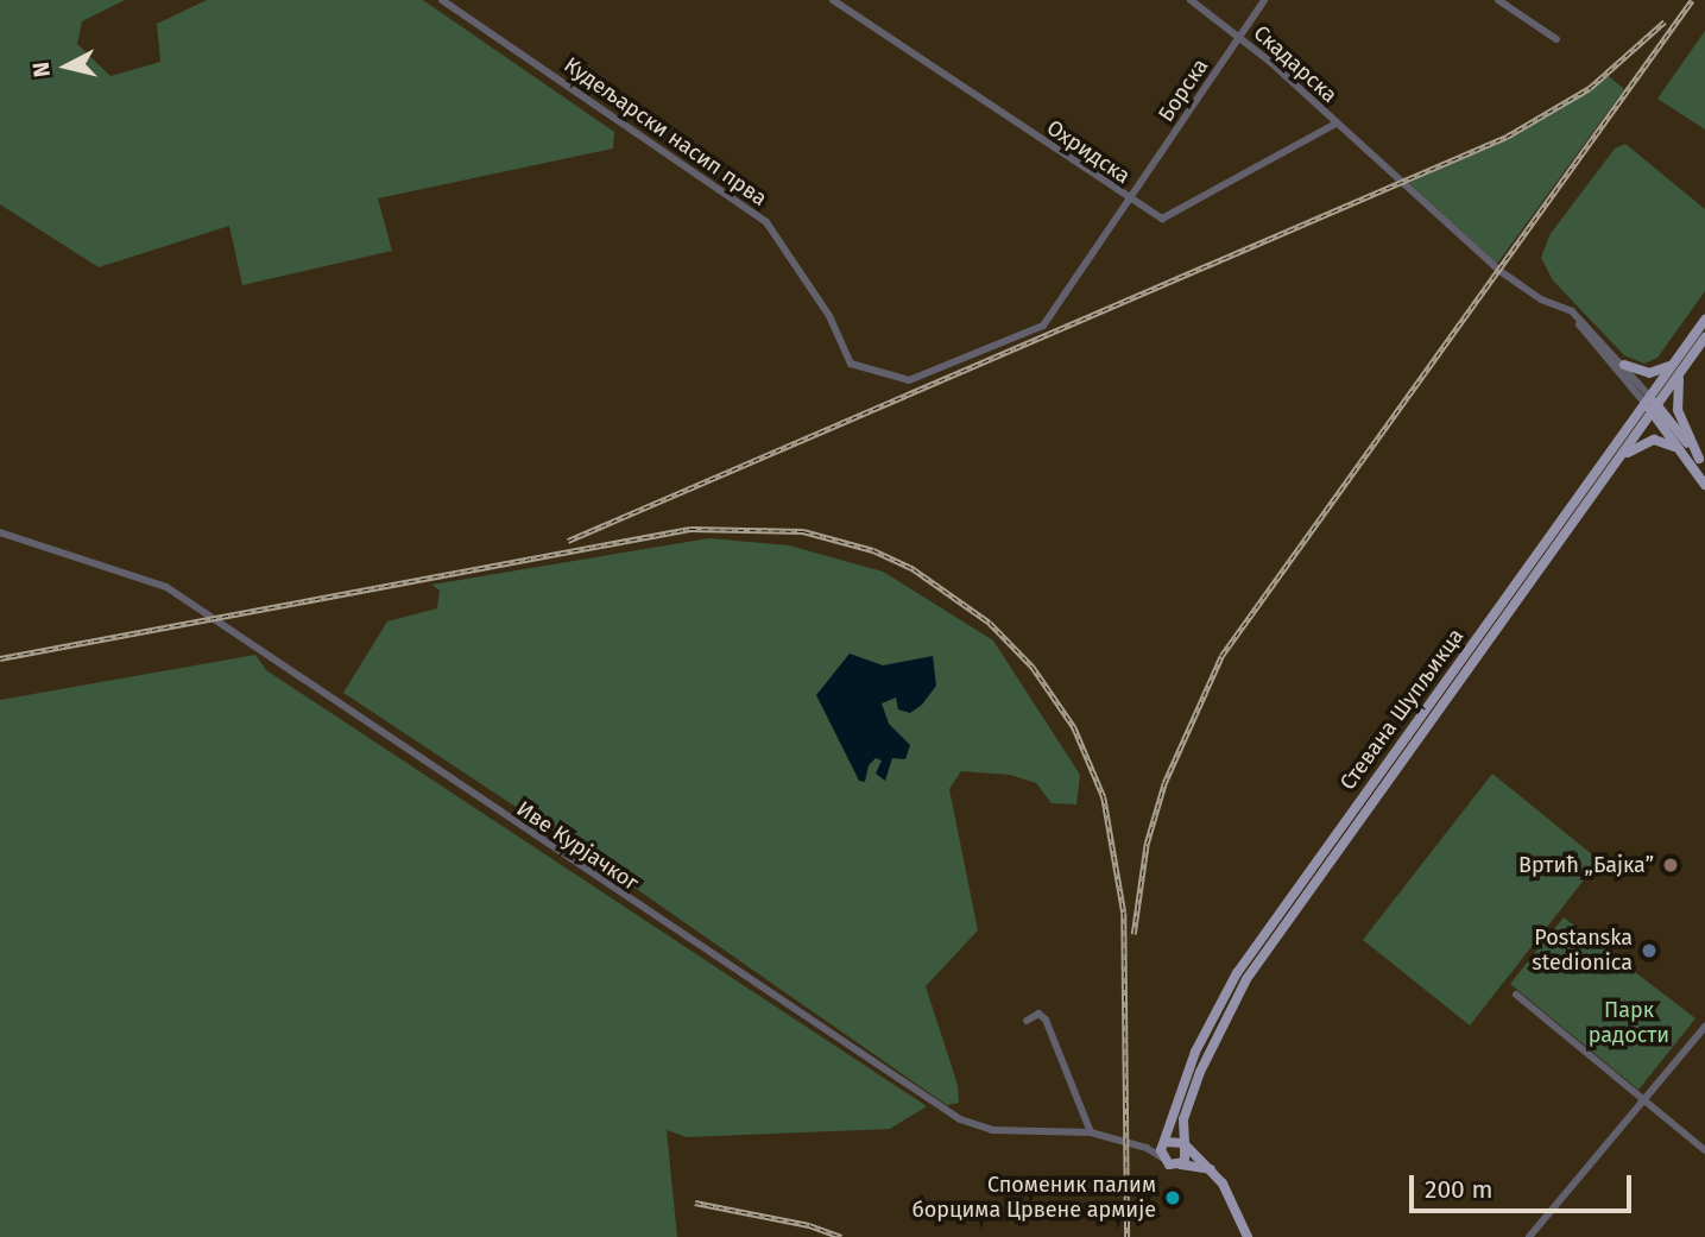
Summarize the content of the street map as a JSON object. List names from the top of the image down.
{
  "streets": {
    "main road": ["Стевана Шупљикца"],
    "street": [
      "Скадарска",
      "Борска",
      "Кудељарски насип прва",
      "Охридска",
      "Иве Курјачког"
    ]
  },
  "crossings": [
    ["Скадарска", "Борска"],
    ["Скадарска", "Охридска"],
    ["Борска", "Кудељарски насип прва"],
    ["Борска", "Охридска"],
    ["Кудељарски насип прва", "Охридска"]
  ],
  "parks": ["Парк радости"],
  "places": ["Вртић „Бајка”", "Postanska stedionica", "Споменик палим борцима Црвене армије"],
  "scale_bar": "200 m",
  "north": "left"
}
